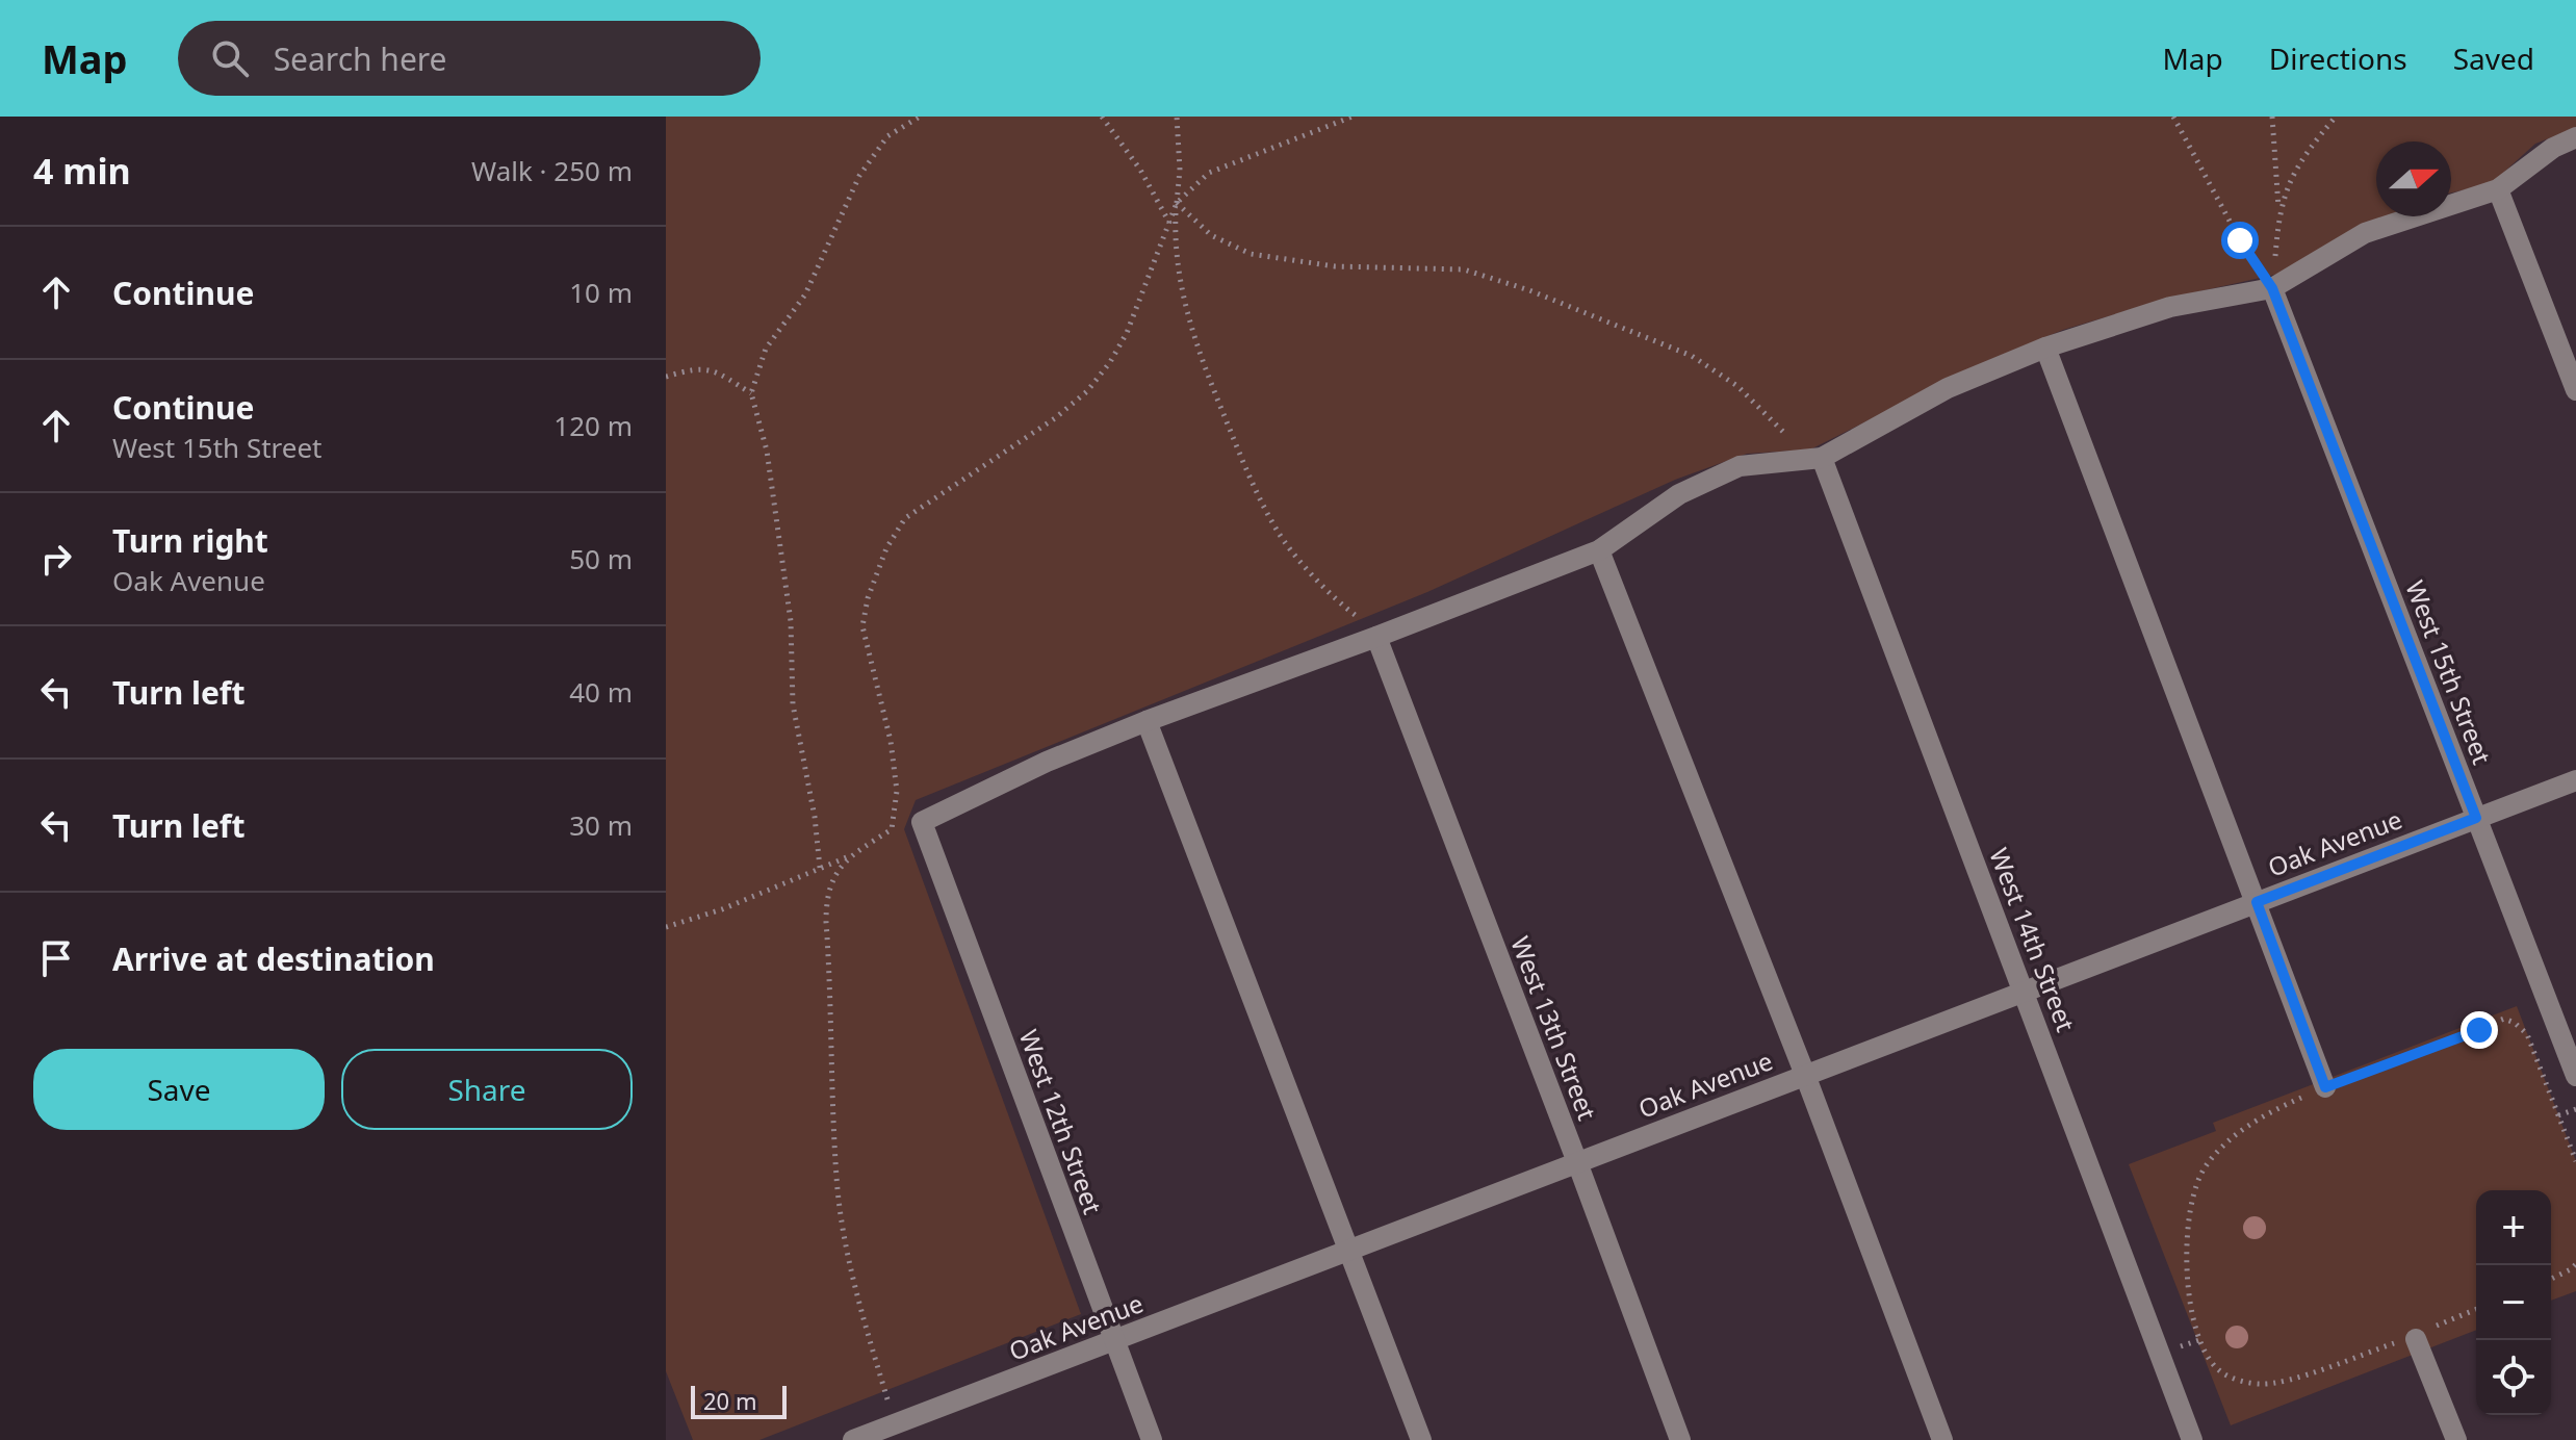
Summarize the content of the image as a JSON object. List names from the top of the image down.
{
  "streets": {
    "street": [
      "West 15th Street",
      "Oak Avenue",
      "West 14th Street",
      "West 13th Street",
      "West 12th Street"
    ]
  },
  "crossings": [
    ["West 15th Street", "Oak Avenue"],
    ["Oak Avenue", "West 14th Street"],
    ["Oak Avenue", "West 13th Street"],
    ["Oak Avenue", "West 12th Street"]
  ],
  "scale_bar": "20 m",
  "north": "right",
  "page": {
    "header": "Map",
    "search": "Search here",
    "nav": ["Map", "Directions", "Saved"],
    "heading": ["4 min", "Walk · 250 m"],
    "list": [
      ["Continue", "10 m"],
      ["Continue", "West 15th Street", "120 m"],
      ["Turn right", "Oak Avenue", "50 m"],
      ["Turn left", "40 m"],
      ["Turn left", "30 m"],
      "Arrive at destination"
    ],
    "buttons": ["Save", "Share"],
    "map_buttons": ["+", "−"],
    "scale": "20 m"
  }
}
